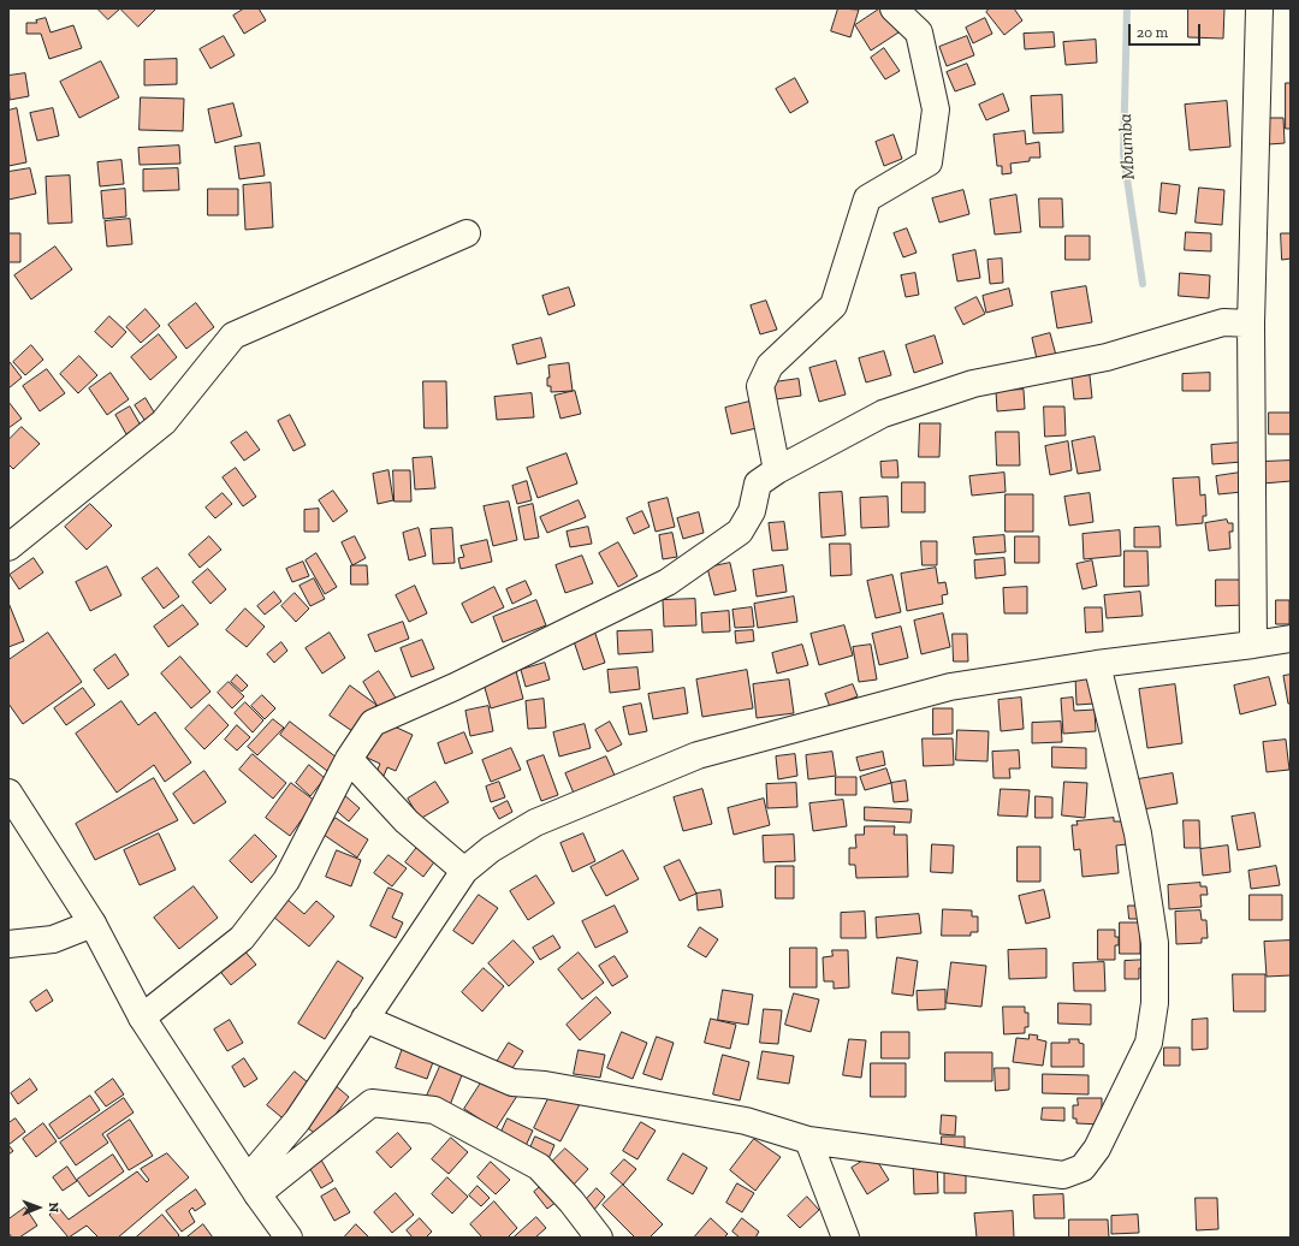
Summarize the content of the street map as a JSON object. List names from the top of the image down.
{
  "water": ["Mbumba"],
  "scale_bar": "20 m",
  "north": "right"
}
